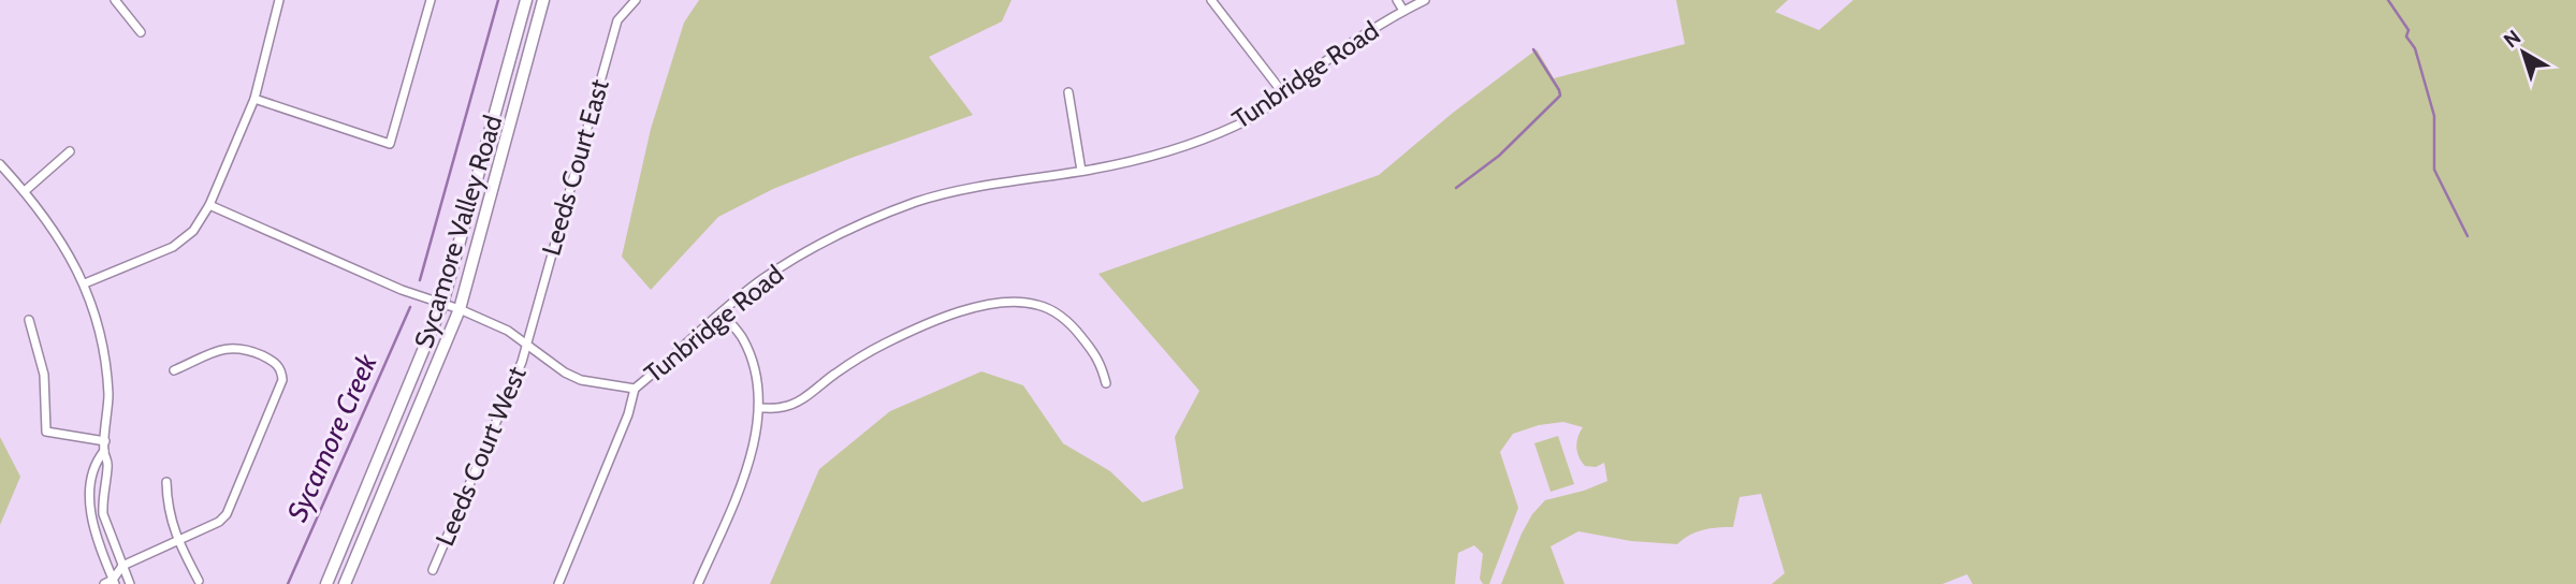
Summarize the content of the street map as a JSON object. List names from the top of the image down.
{
  "streets": {
    "main road": ["Sycamore Valley Road"],
    "street": ["Tunbridge Road", "Leeds Court East", "Leeds Court West"]
  },
  "crossings": [
    ["Tunbridge Road", "Leeds Court East"],
    ["Tunbridge Road", "Sycamore Valley Road"],
    ["Tunbridge Road", "Leeds Court West"],
    ["Leeds Court East", "Leeds Court West"]
  ],
  "water": ["Sycamore Creek"],
  "north": "top left"
}
